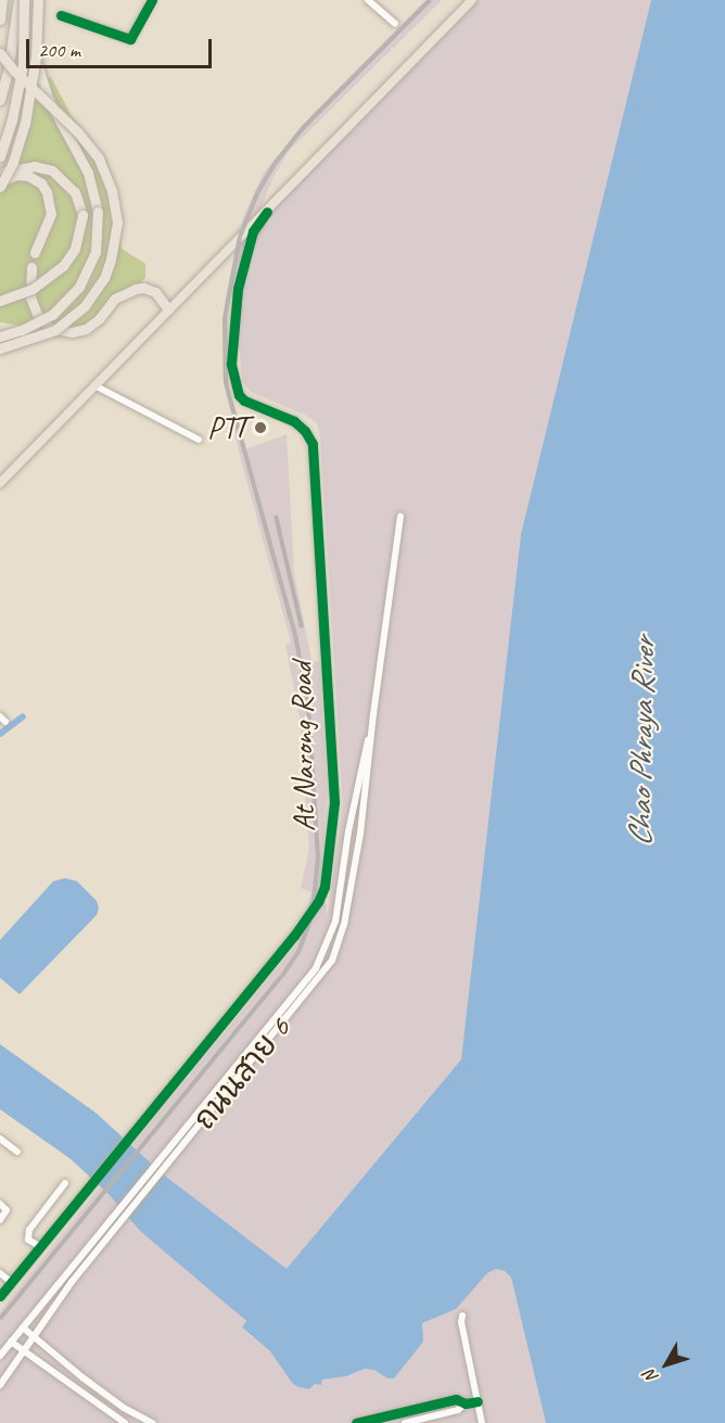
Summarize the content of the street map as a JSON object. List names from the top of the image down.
{
  "streets": {
    "street": ["At Narong Road", "ถนนสาย 6"]
  },
  "water": ["Chao Phraya River"],
  "places": ["PTT"],
  "scale_bar": "200 m",
  "north": "bottom left"
}
